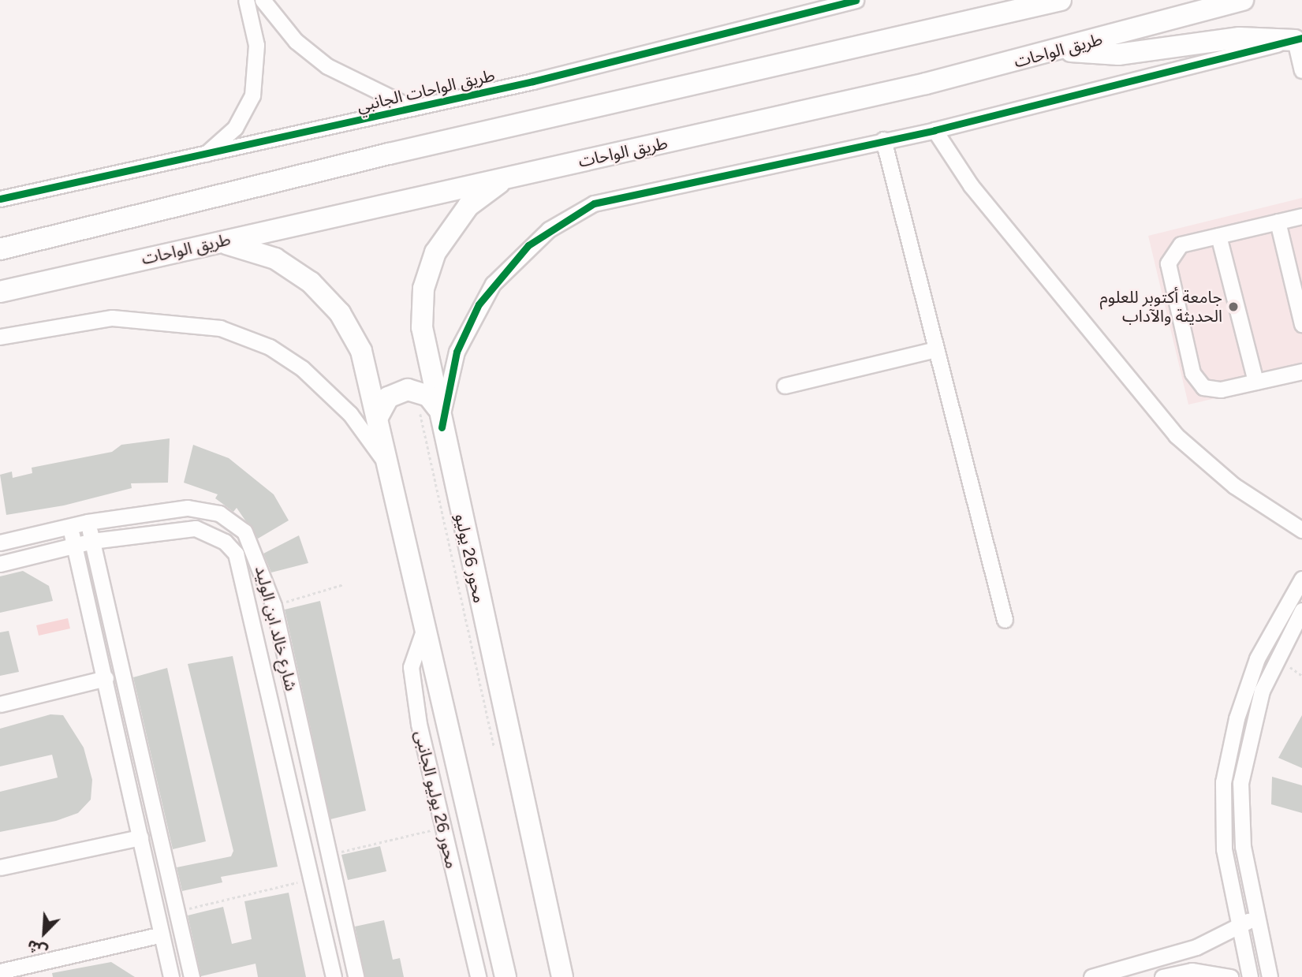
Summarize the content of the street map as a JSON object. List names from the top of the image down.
{
  "streets": {
    "highway": ["طريق الواحات", "محور 26 يوليو"],
    "street": ["طريق الواحات الجانبي", "شارع خالد ابن الوليد", "محور 26 يوليو الجانبى"]
  },
  "crossings": [
    ["طريق الواحات", "محور 26 يوليو"]
  ],
  "places": ["جامعة أكتوبر للعلوم الحديثة والآداب"],
  "north": "bottom left"
}
